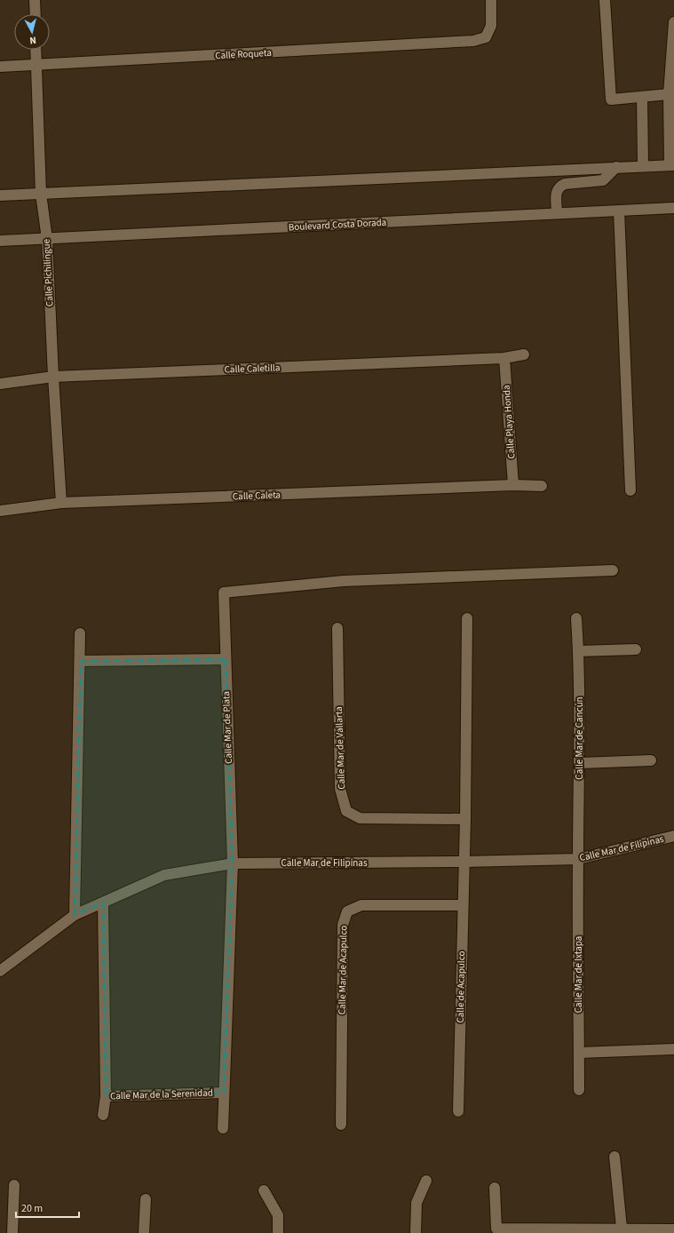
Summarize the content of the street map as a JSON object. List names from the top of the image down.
{
  "streets": {
    "street": [
      "Calle Roqueta",
      "Boulevard Costa Dorada",
      "Calle Pichilingue",
      "Calle Caletilla",
      "Calle Playa Honda",
      "Calle Caleta",
      "Calle Mar de Plata",
      "Calle Mar de Cancún",
      "Calle Mar de Vallarta",
      "Calle Mar de Filipinas",
      "Calle Mar de Acapulco",
      "Calle Mar de Ixtapa",
      "Calle de Acapulco",
      "Calle Mar de la Serenidad"
    ]
  },
  "crossings": [
    ["Calle Roqueta", "Calle Pichilingue"],
    ["Boulevard Costa Dorada", "Calle Pichilingue"],
    ["Calle Pichilingue", "Calle Caletilla"],
    ["Calle Pichilingue", "Calle Caleta"],
    ["Calle Caletilla", "Calle Playa Honda"],
    ["Calle Playa Honda", "Calle Caleta"],
    ["Calle Mar de Plata", "Calle Mar de Filipinas"],
    ["Calle Mar de Plata", "Calle Mar de la Serenidad"],
    ["Calle Mar de Cancún", "Calle Mar de Filipinas"],
    ["Calle Mar de Cancún", "Calle Mar de Ixtapa"],
    ["Calle Mar de Filipinas", "Calle Mar de Ixtapa"],
    ["Calle Mar de Filipinas", "Calle de Acapulco"],
    ["Calle Mar de Filipinas", "Calle Mar de la Serenidad"],
    ["Calle Mar de Acapulco", "Calle de Acapulco"]
  ],
  "scale_bar": "20 m",
  "north": "bottom"
}
